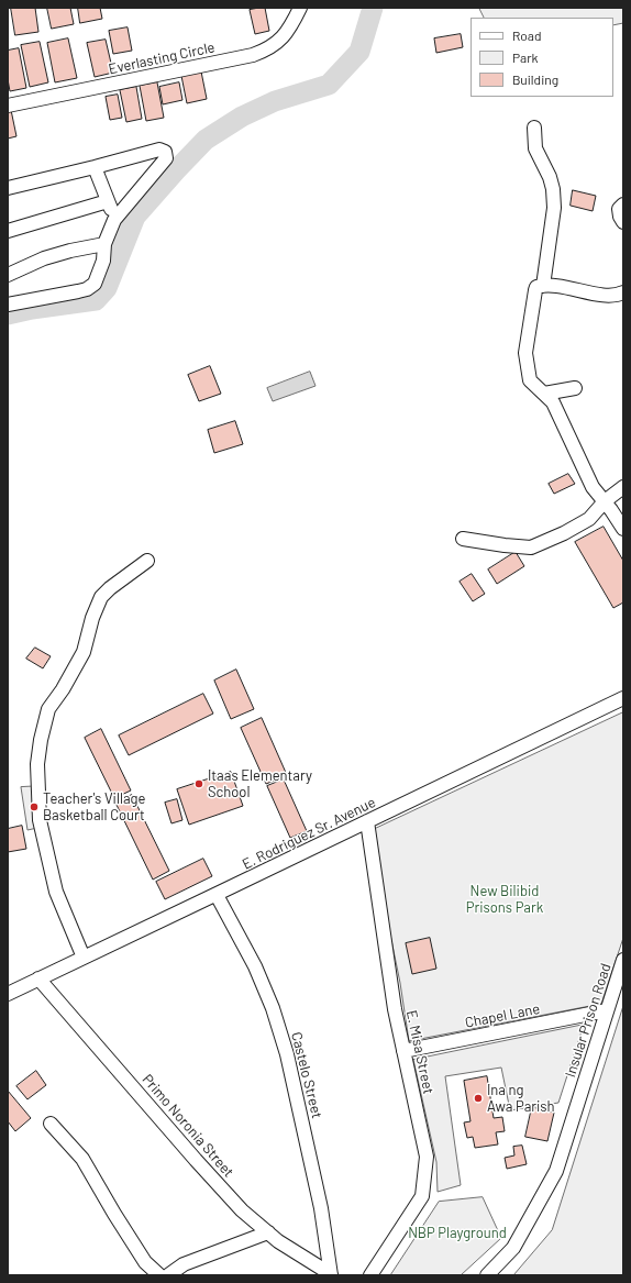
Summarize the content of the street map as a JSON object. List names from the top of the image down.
{
  "streets": {
    "street": [
      "Everlasting Circle",
      "E. Rodriguez Sr. Avenue",
      "Chapel Lane",
      "Insular Prison Road",
      "E. Misa Street",
      "Castelo Street",
      "Primo Noronia Street"
    ]
  },
  "crossings": [
    ["E. Rodriguez Sr. Avenue", "E. Misa Street"],
    ["E. Rodriguez Sr. Avenue", "Castelo Street"],
    ["E. Rodriguez Sr. Avenue", "Primo Noronia Street"],
    ["Chapel Lane", "Insular Prison Road"],
    ["Chapel Lane", "E. Misa Street"],
    ["Castelo Street", "Primo Noronia Street"]
  ],
  "parks": ["New Bilibid Prisons Park", "NBP Playground"],
  "places": ["Itaas Elementary School", "Teacher's Village Basketball Court", "Ina ng Awa Parish"],
  "legend": ["Road", "Park", "Building"]
}
